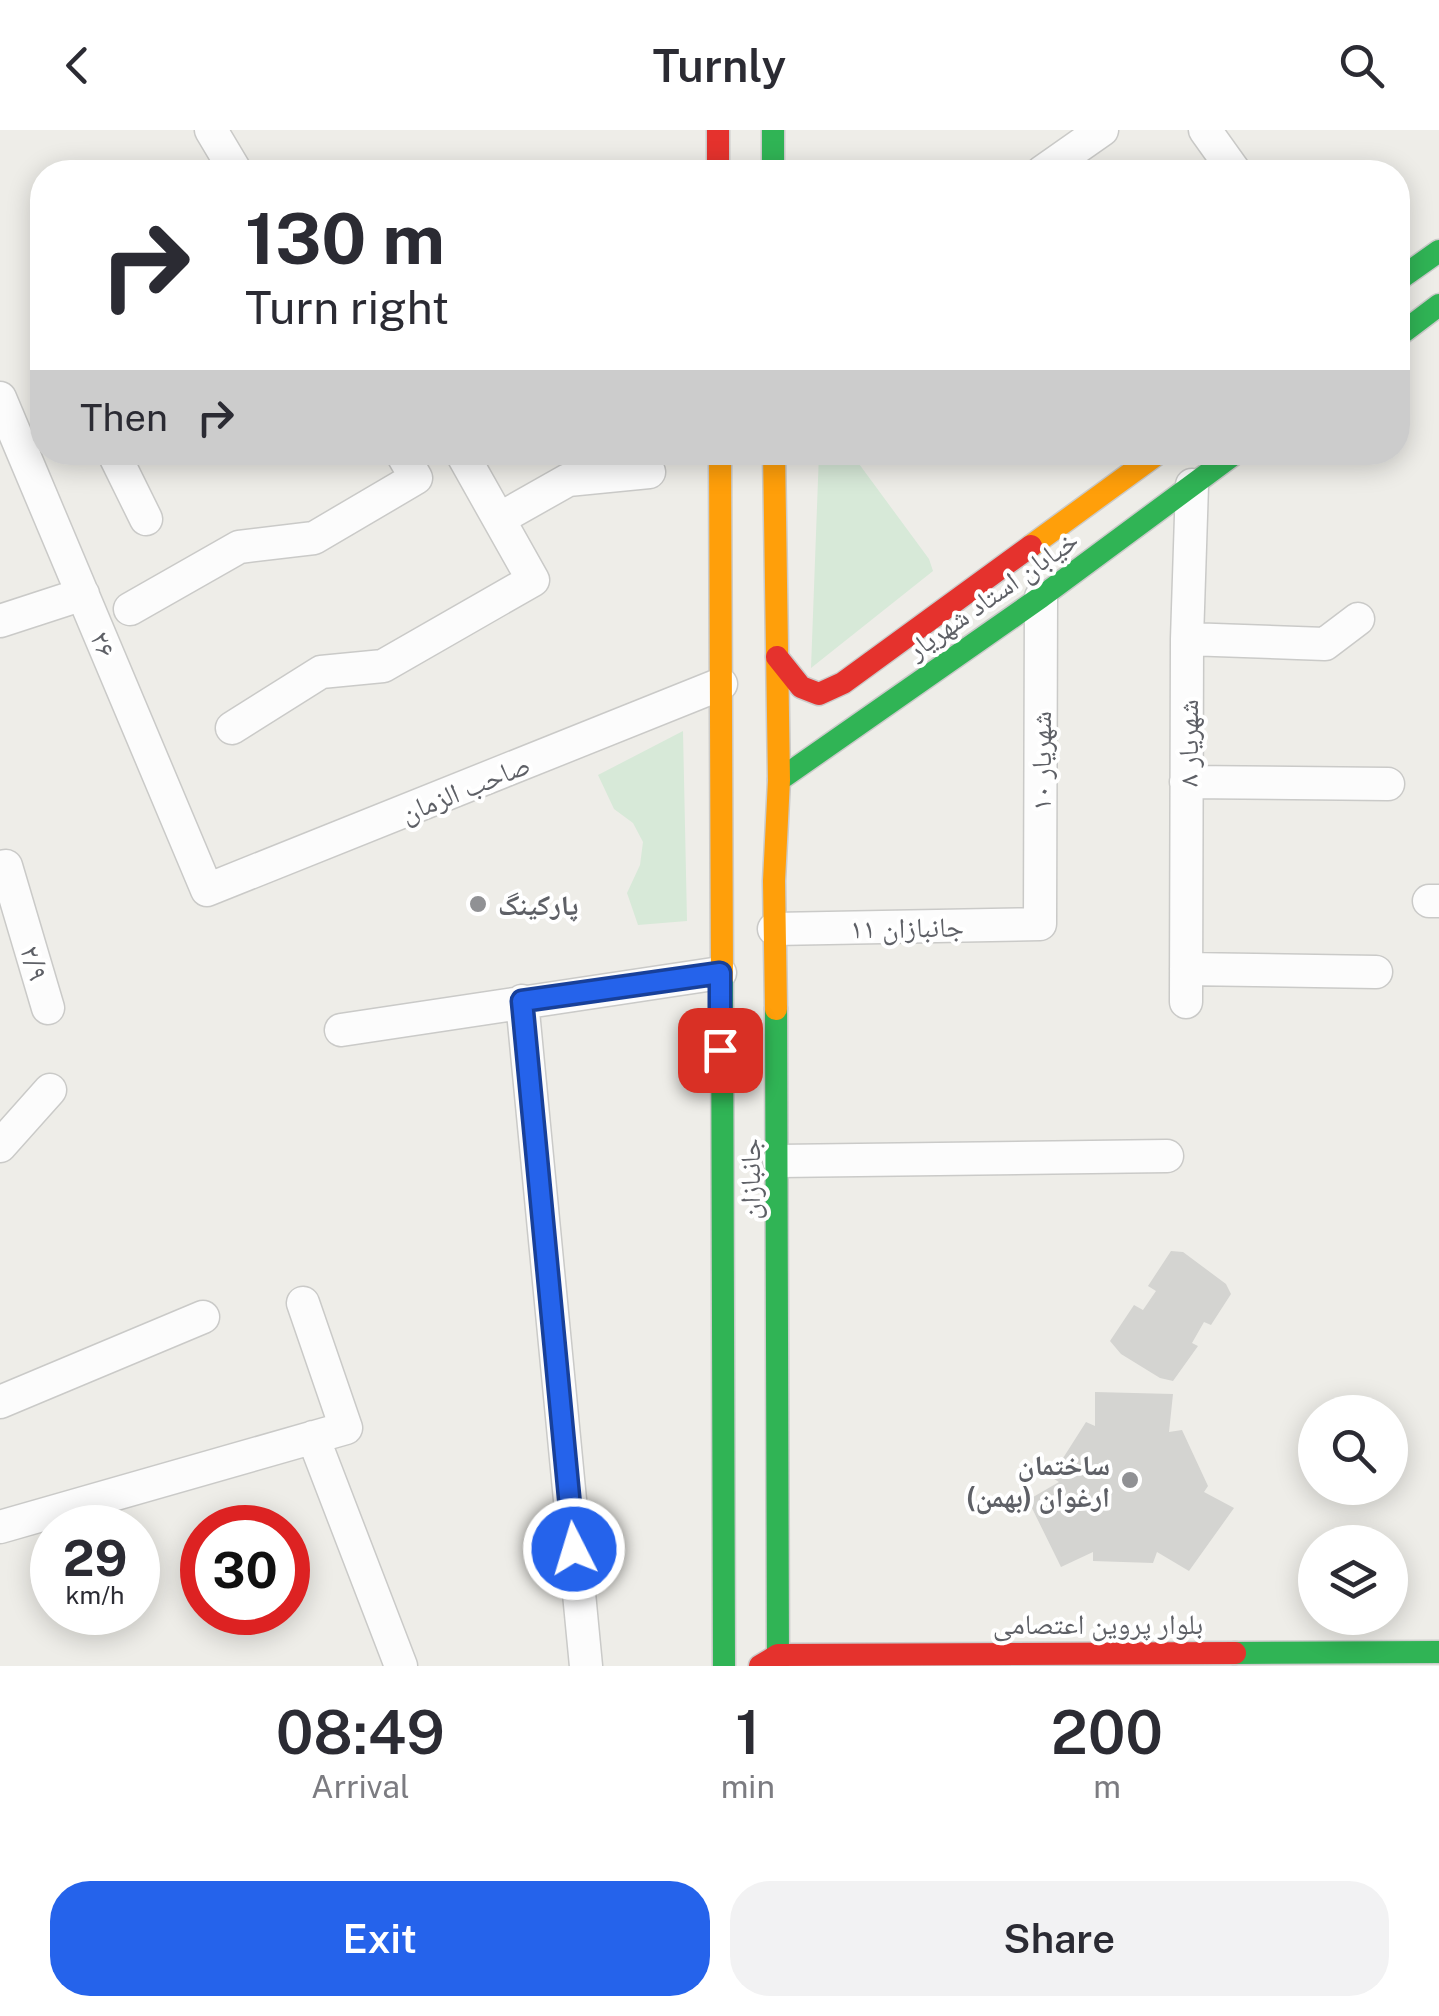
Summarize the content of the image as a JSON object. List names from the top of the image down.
{
  "streets": {
    "street": [
      "خیابان استاد شهریار",
      "۲۶",
      "شهریار ۸",
      "شهریار ۱۰",
      "صاحب الزمان",
      "۱۱ جانبازان",
      "۲/۹",
      "جانبازان",
      "بلوار پروین اعتصامی"
    ]
  },
  "crossings": [
    ["خیابان استاد شهریار", "شهریار ۸"],
    ["خیابان استاد شهریار", "شهریار ۱۰"],
    ["خیابان استاد شهریار", "جانبازان"],
    ["۲۶", "صاحب الزمان"],
    ["شهریار ۱۰", "۱۱ جانبازان"],
    ["صاحب الزمان", "جانبازان"],
    ["۱۱ جانبازان", "جانبازان"],
    ["جانبازان", "بلوار پروین اعتصامی"]
  ],
  "places": ["پارکینگ", "ساختمان ارغوان (بهمن)"],
  "page": {
    "header": "Turnly",
    "turn": ["130 m", "Turn right"],
    "then": "Then",
    "speed": "29 km/h",
    "limit": "30",
    "eta": [
      "08:49",
      "Arrival",
      "1",
      "min",
      "200",
      "m"
    ],
    "buttons": ["Exit", "Share"]
  }
}
